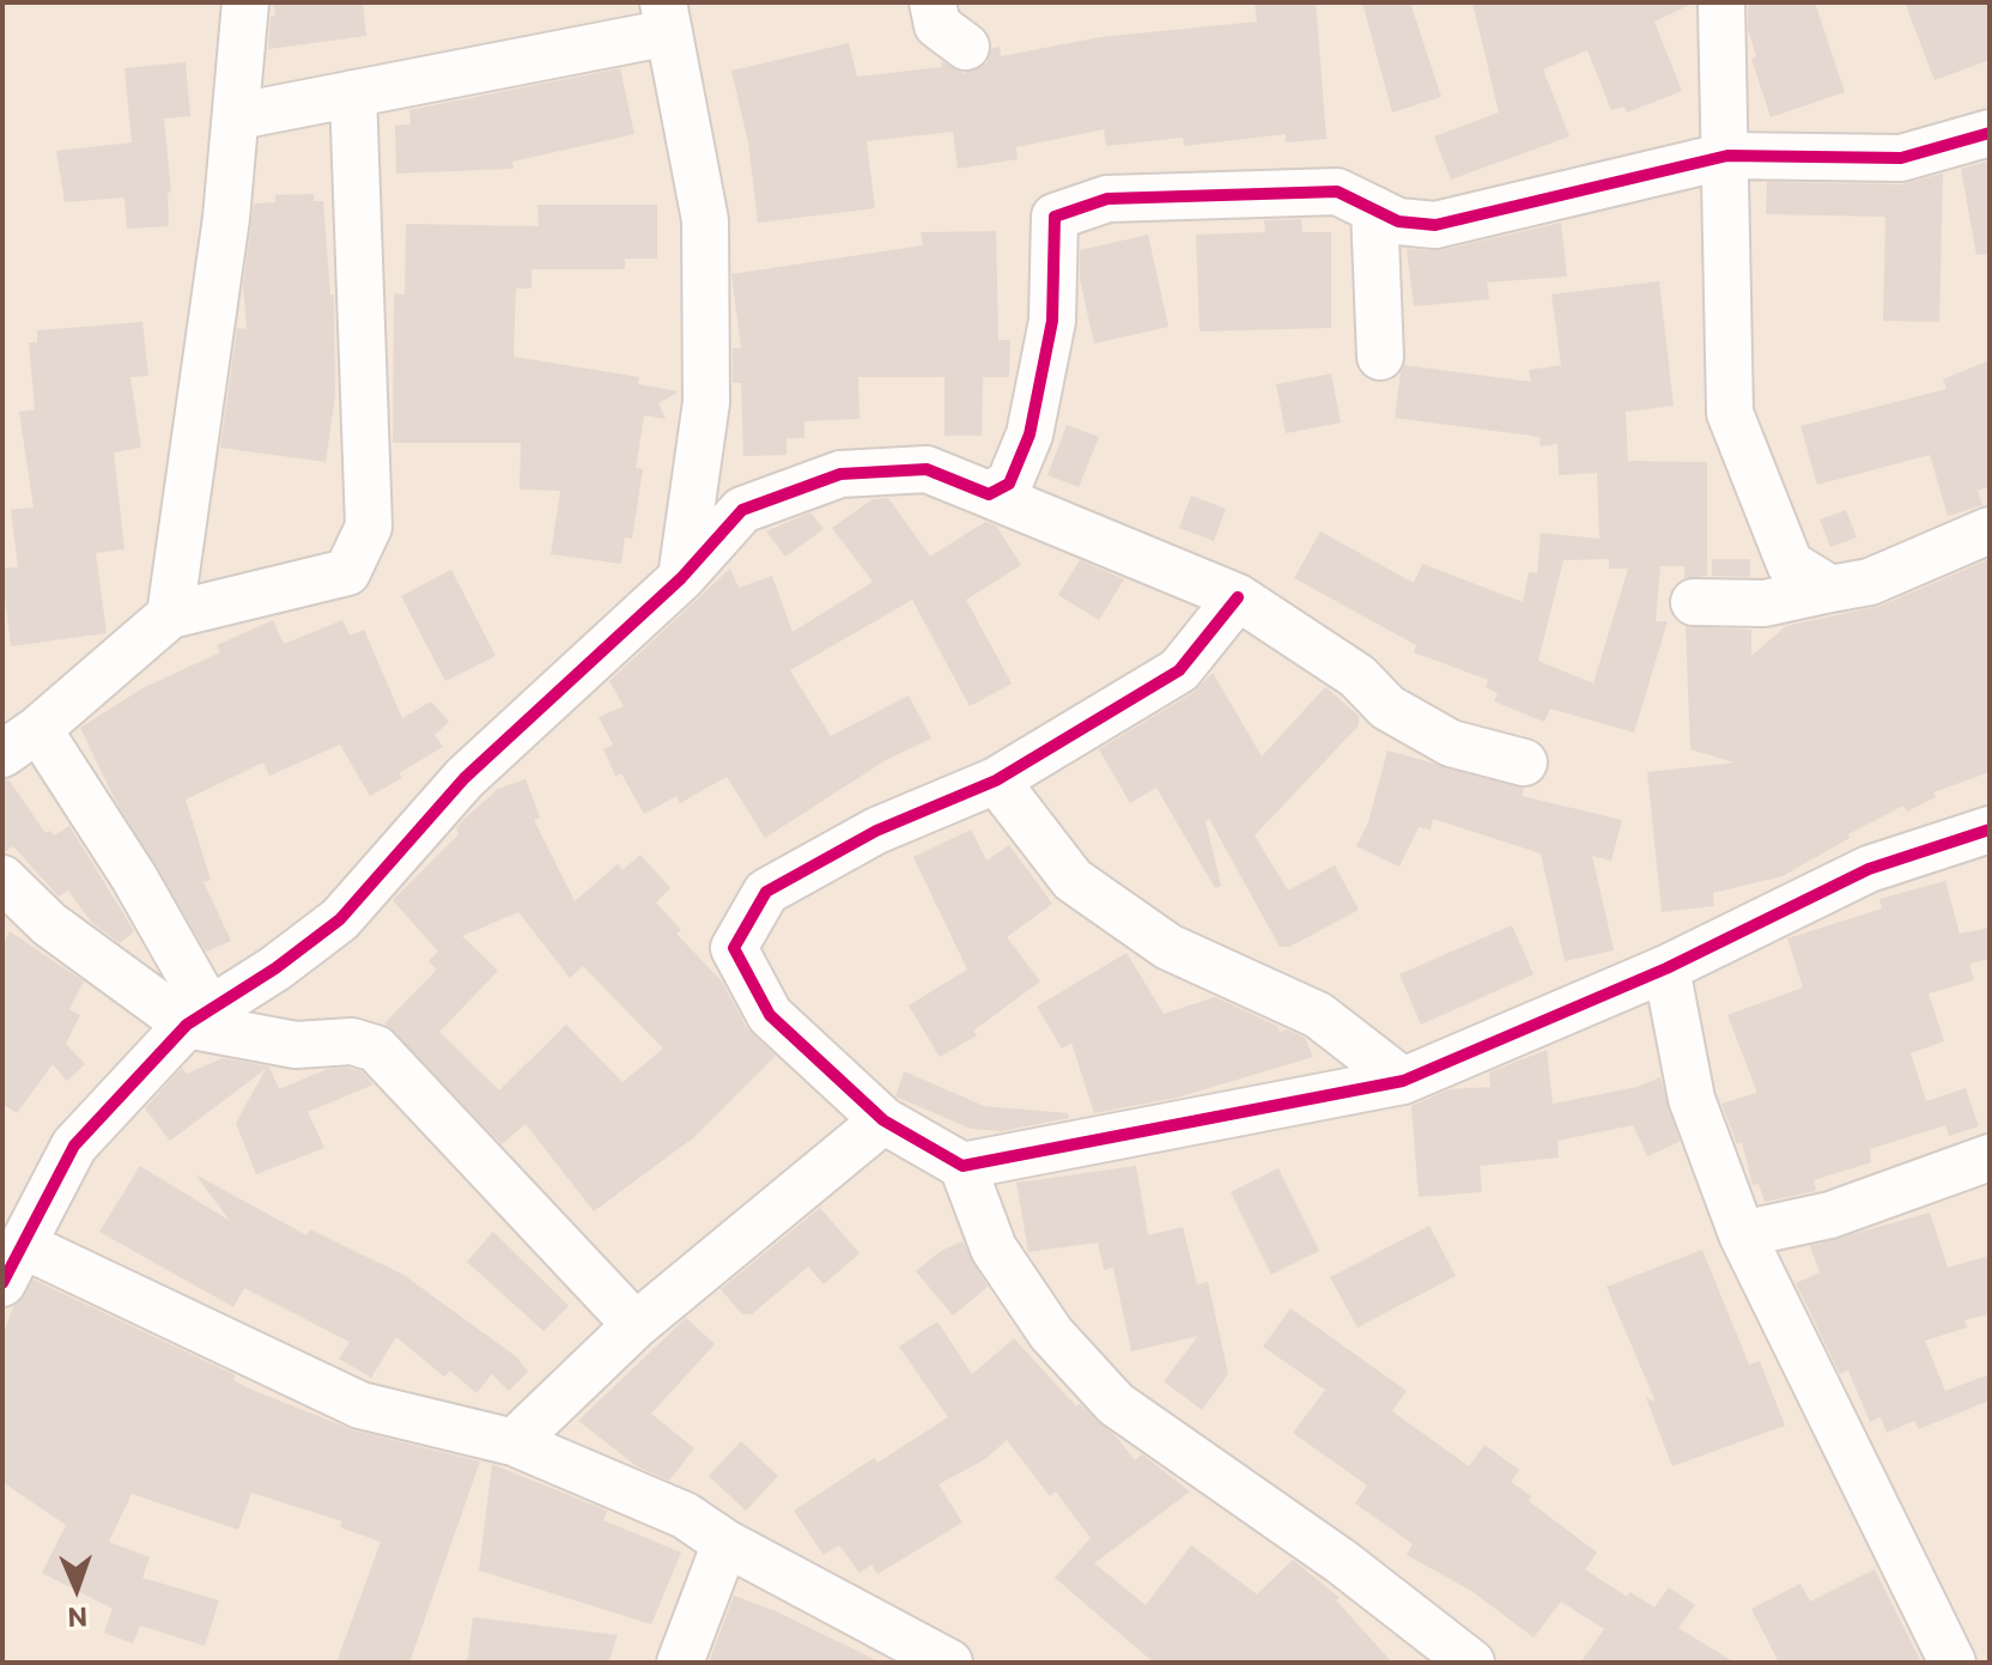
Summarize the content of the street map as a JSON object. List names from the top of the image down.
{
  "north": "bottom"
}
